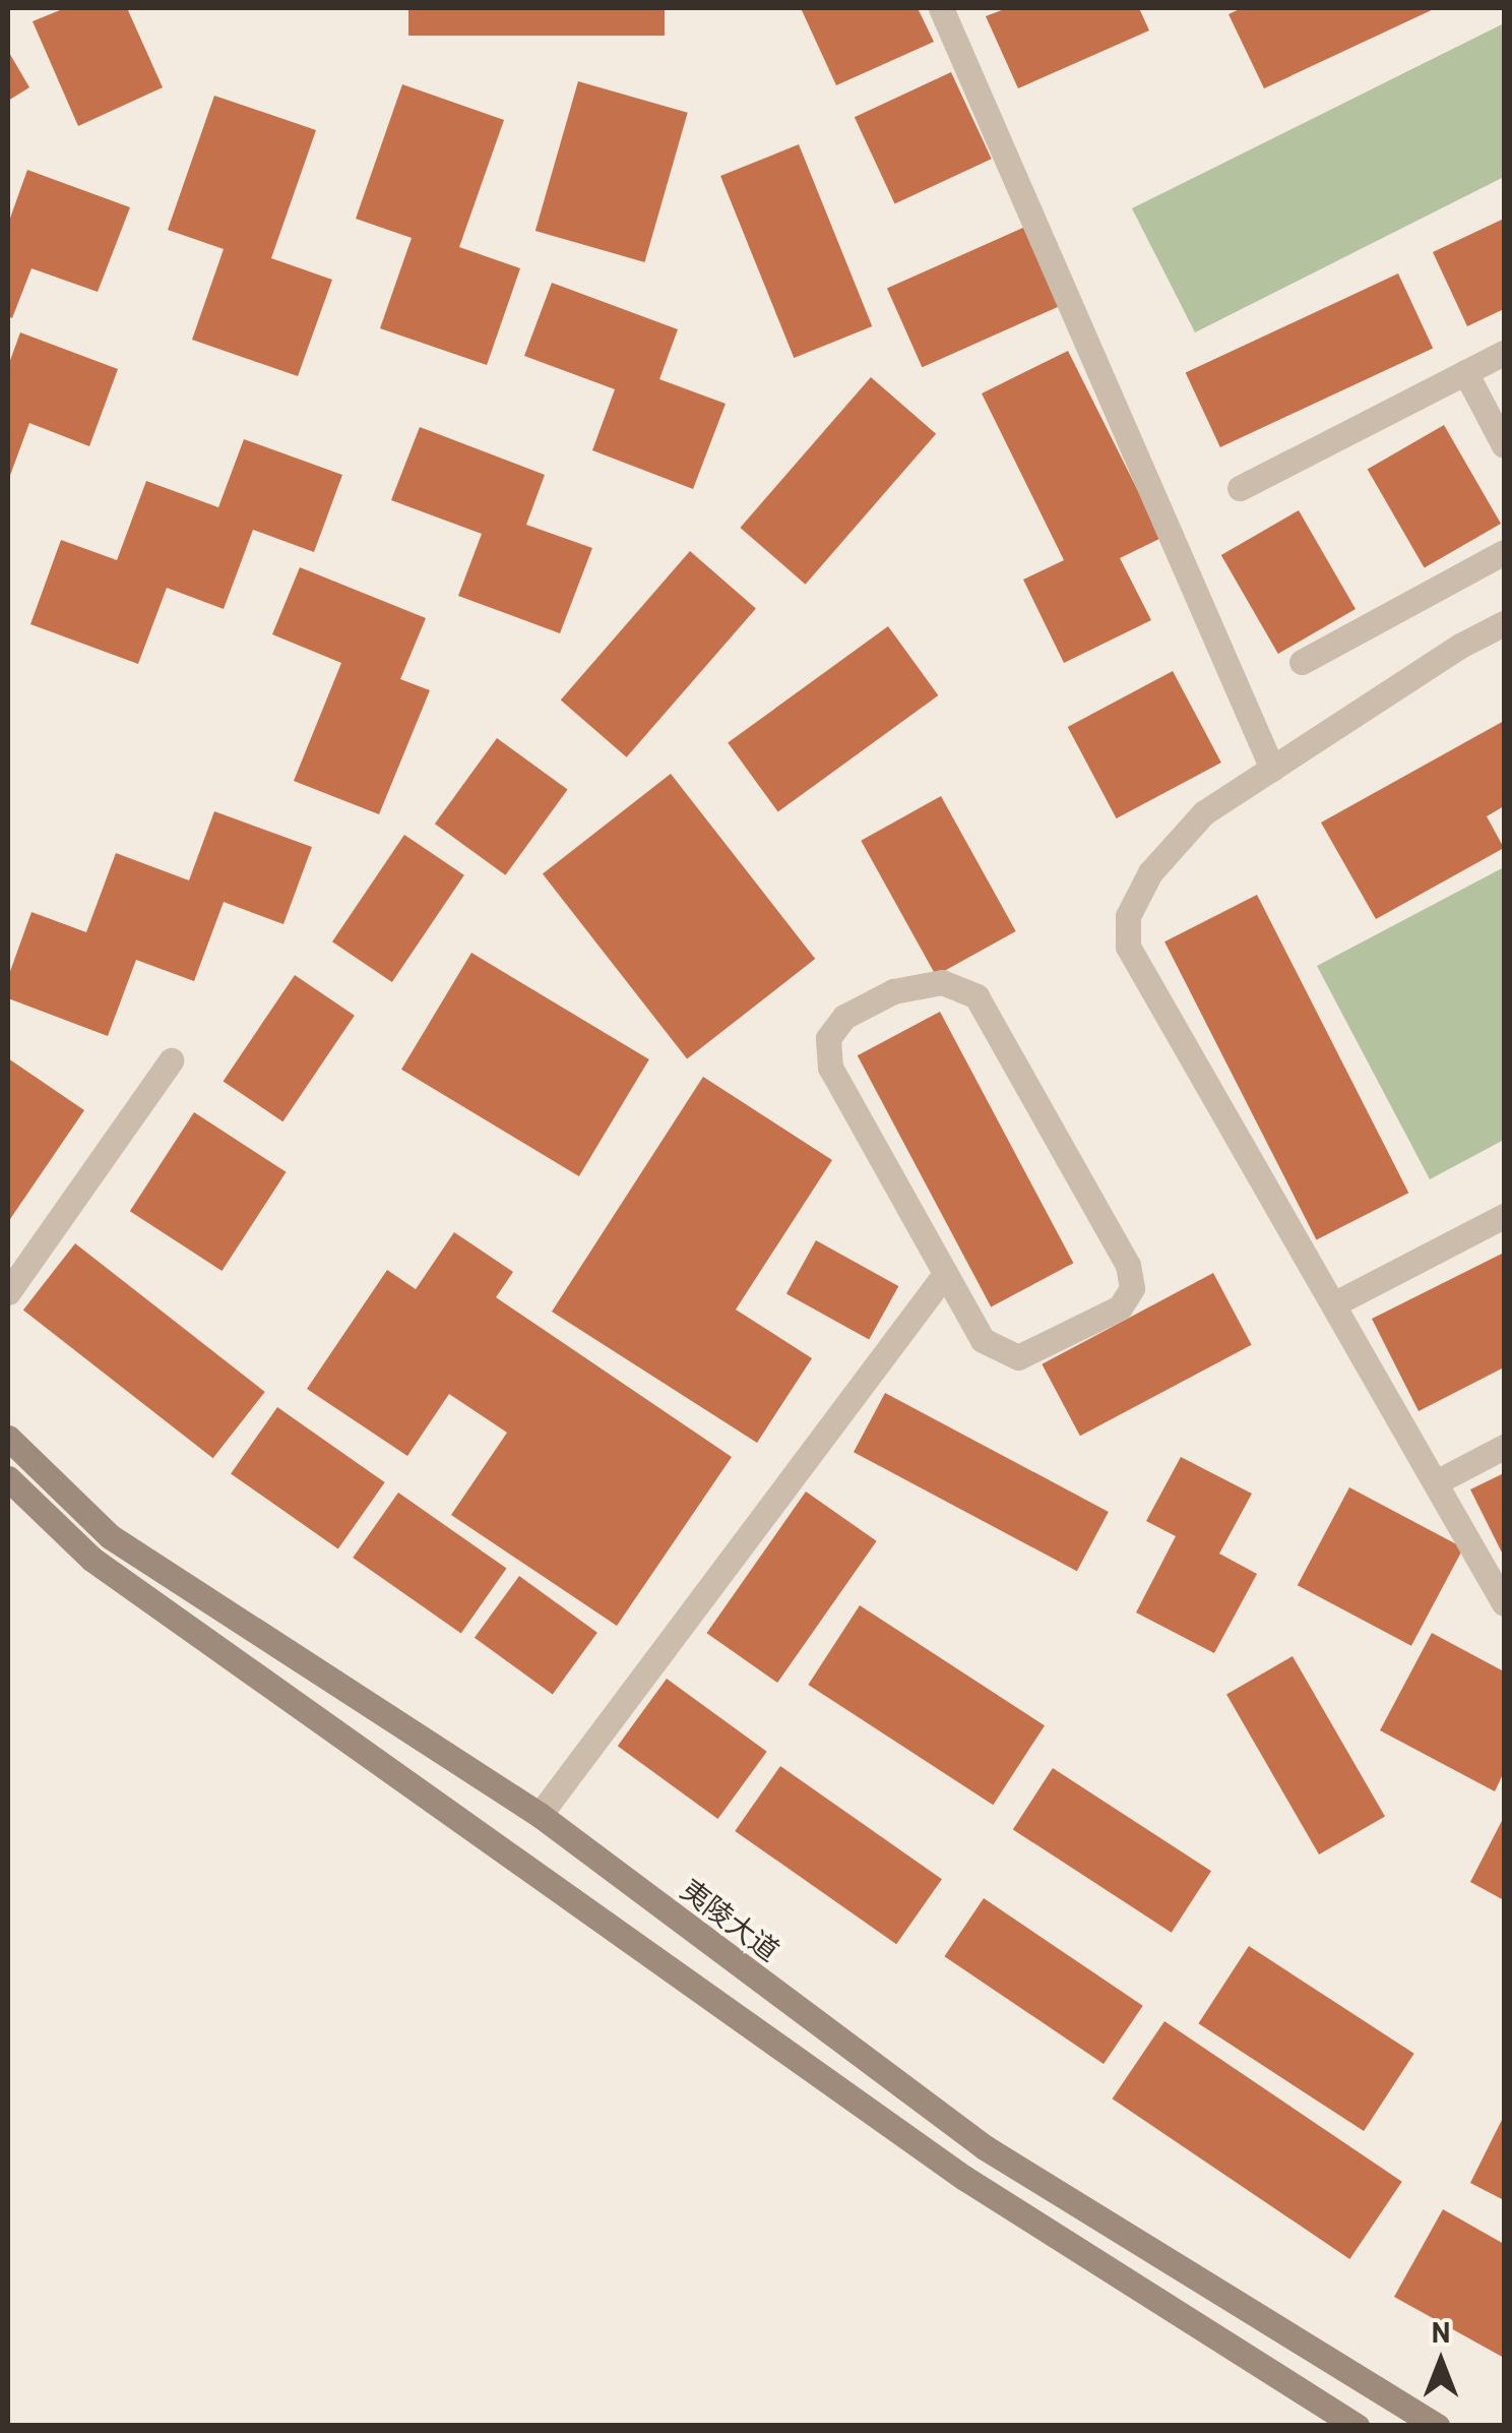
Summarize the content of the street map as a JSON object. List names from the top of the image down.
{
  "streets": {
    "main road": ["夷陵大道"]
  },
  "north": "top"
}
